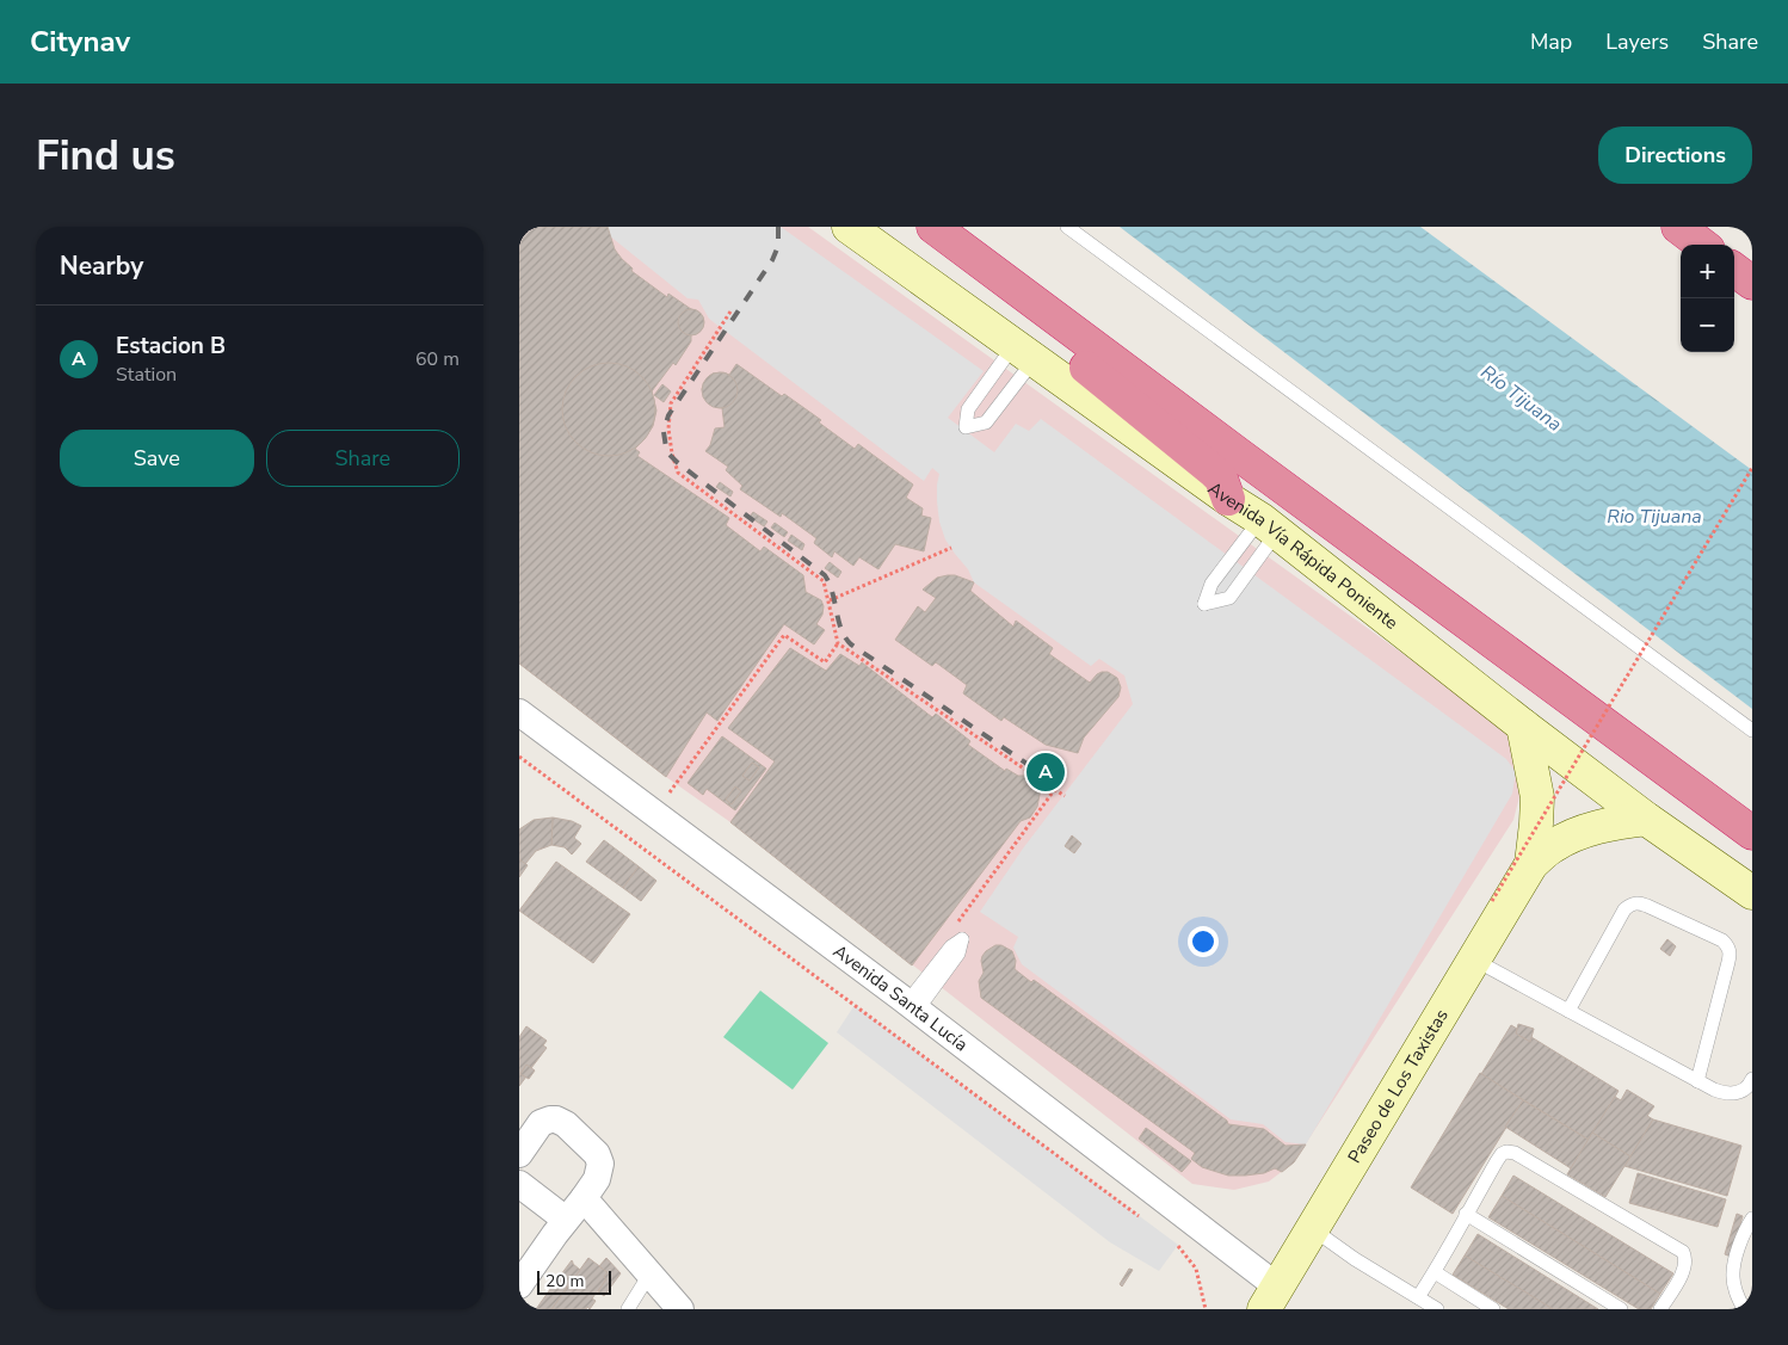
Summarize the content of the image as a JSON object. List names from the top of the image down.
{
  "streets": {
    "main road": ["Avenida Vía Rápida Poniente", "Paseo de Los Taxistas"],
    "street": ["Avenida Santa Lucía"]
  },
  "crossings": [
    ["Avenida Vía Rápida Poniente", "Paseo de Los Taxistas"],
    ["Avenida Santa Lucía", "Paseo de Los Taxistas"]
  ],
  "water": ["Río Tijuana", "Rio Tijuana"],
  "scale_bar": "20 m",
  "page": {
    "header": "Citynav",
    "nav": ["Map", "Layers", "Share"],
    "buttons": [
      "Directions",
      ["Save", "Share"]
    ],
    "title": "Find us",
    "heading": "Nearby",
    "map_buttons": ["+", "−"],
    "list": [
      {
        "mark": "A",
        "name": "Estacion B",
        "note": "Station",
        "value": "60 m"
      }
    ],
    "pins": "A",
    "scale": "20 m"
  }
}
